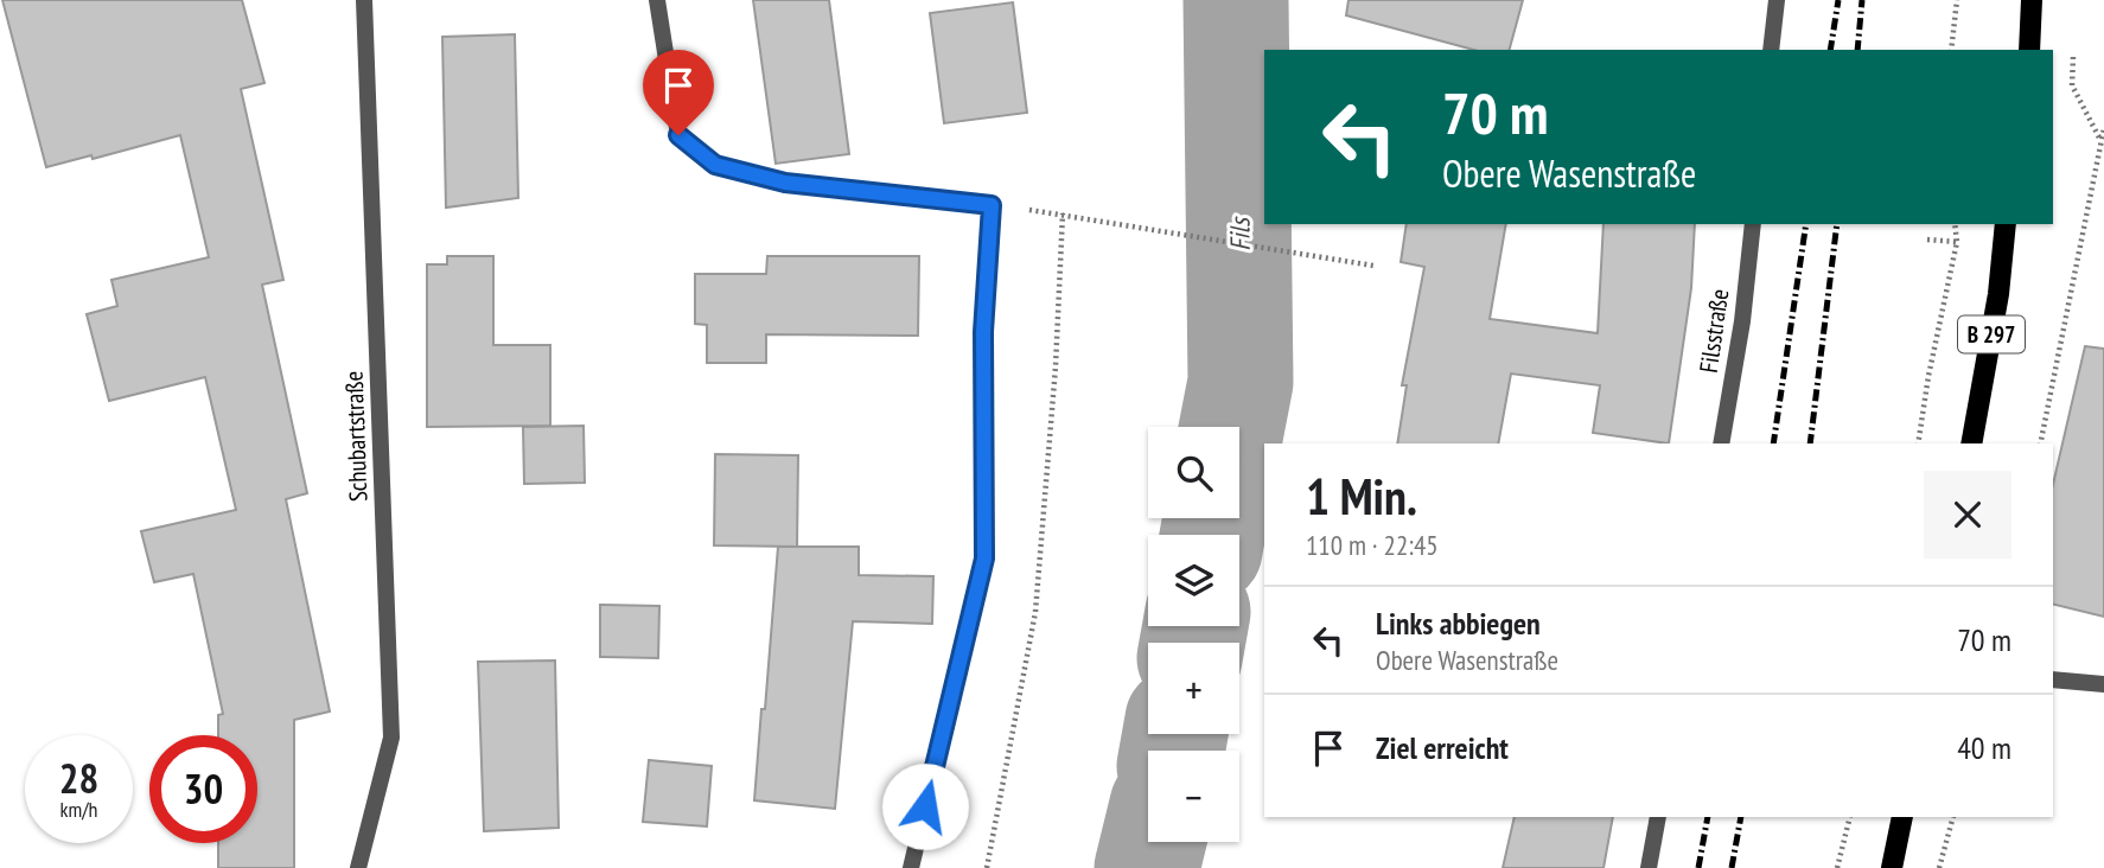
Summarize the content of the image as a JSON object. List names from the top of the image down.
{
  "streets": {
    "main road": ["B 297"],
    "street": ["Filsstraße", "Schubartstraße"]
  },
  "water": ["Fils"],
  "page": {
    "turn": ["70 m", "Obere Wasenstraße"],
    "map_buttons": ["+", "−"],
    "heading": ["1 Min.", "110 m · 22:45"],
    "list": [
      {
        "name": "Links abbiegen",
        "note": "Obere Wasenstraße",
        "value": "70 m"
      },
      {
        "name": "Ziel erreicht",
        "value": "40 m"
      }
    ],
    "speed": "28 km/h",
    "limit": "30"
  }
}
